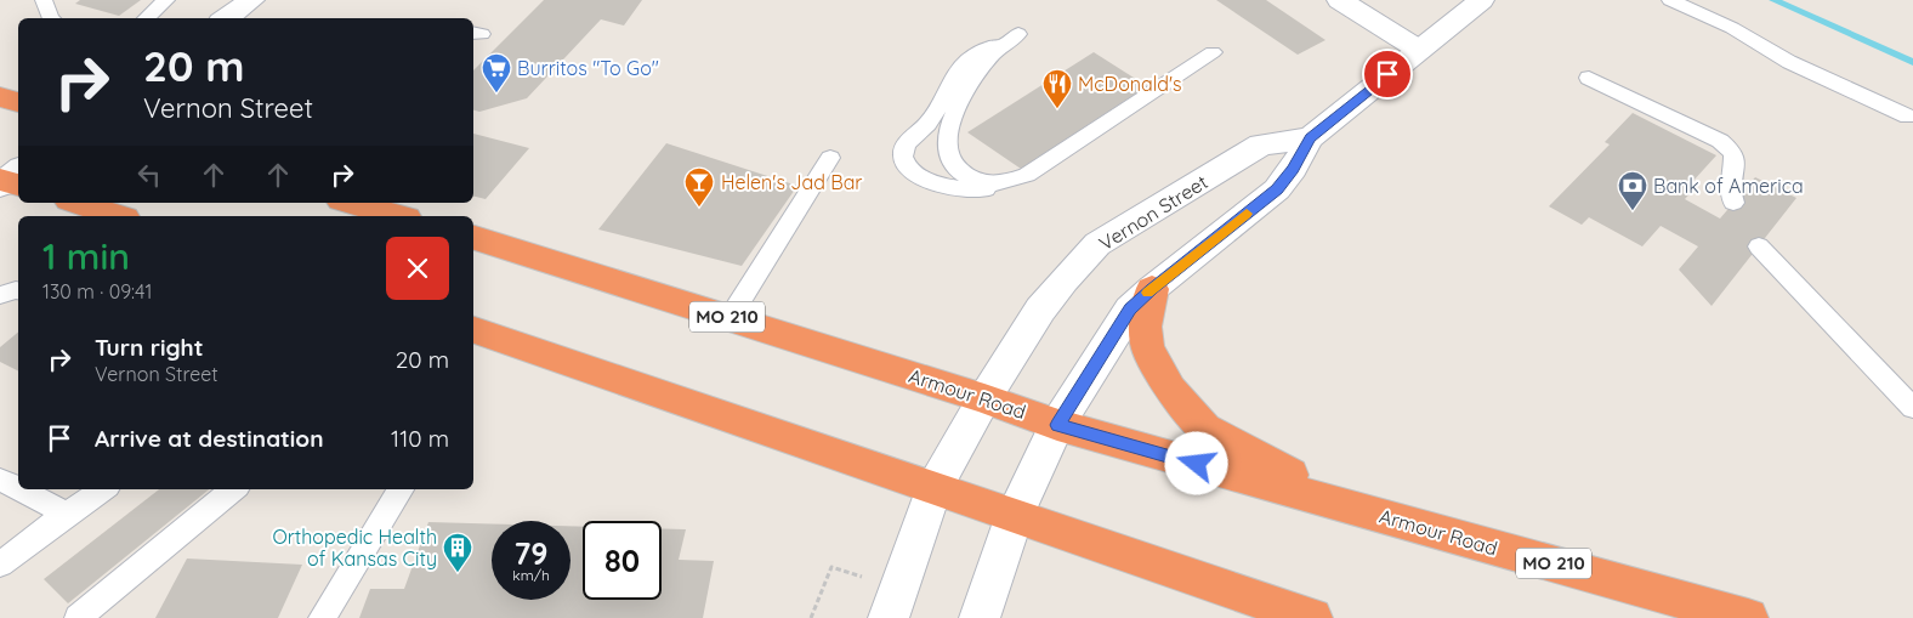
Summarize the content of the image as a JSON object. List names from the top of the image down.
{
  "streets": {
    "highway": ["MO 210", "Armour Road"],
    "main road": ["Vernon Street"]
  },
  "crossings": [
    ["Vernon Street", "Armour Road"]
  ],
  "places": {
    "supermarket": ["Burritos \"To Go\""],
    "restaurant": ["McDonald's"],
    "bar": ["Helen's Jad Bar"],
    "bank": ["Bank of America"],
    "building": ["Orthopedic Health of Kansas City"]
  },
  "page": {
    "turn": ["20 m", "Vernon Street"],
    "heading": ["1 min", "130 m · 09:41"],
    "list": [
      {
        "name": "Turn right",
        "note": "Vernon Street",
        "value": "20 m"
      },
      {
        "name": "Arrive at destination",
        "value": "110 m"
      }
    ],
    "speed": "79 km/h",
    "limit": "80"
  }
}
